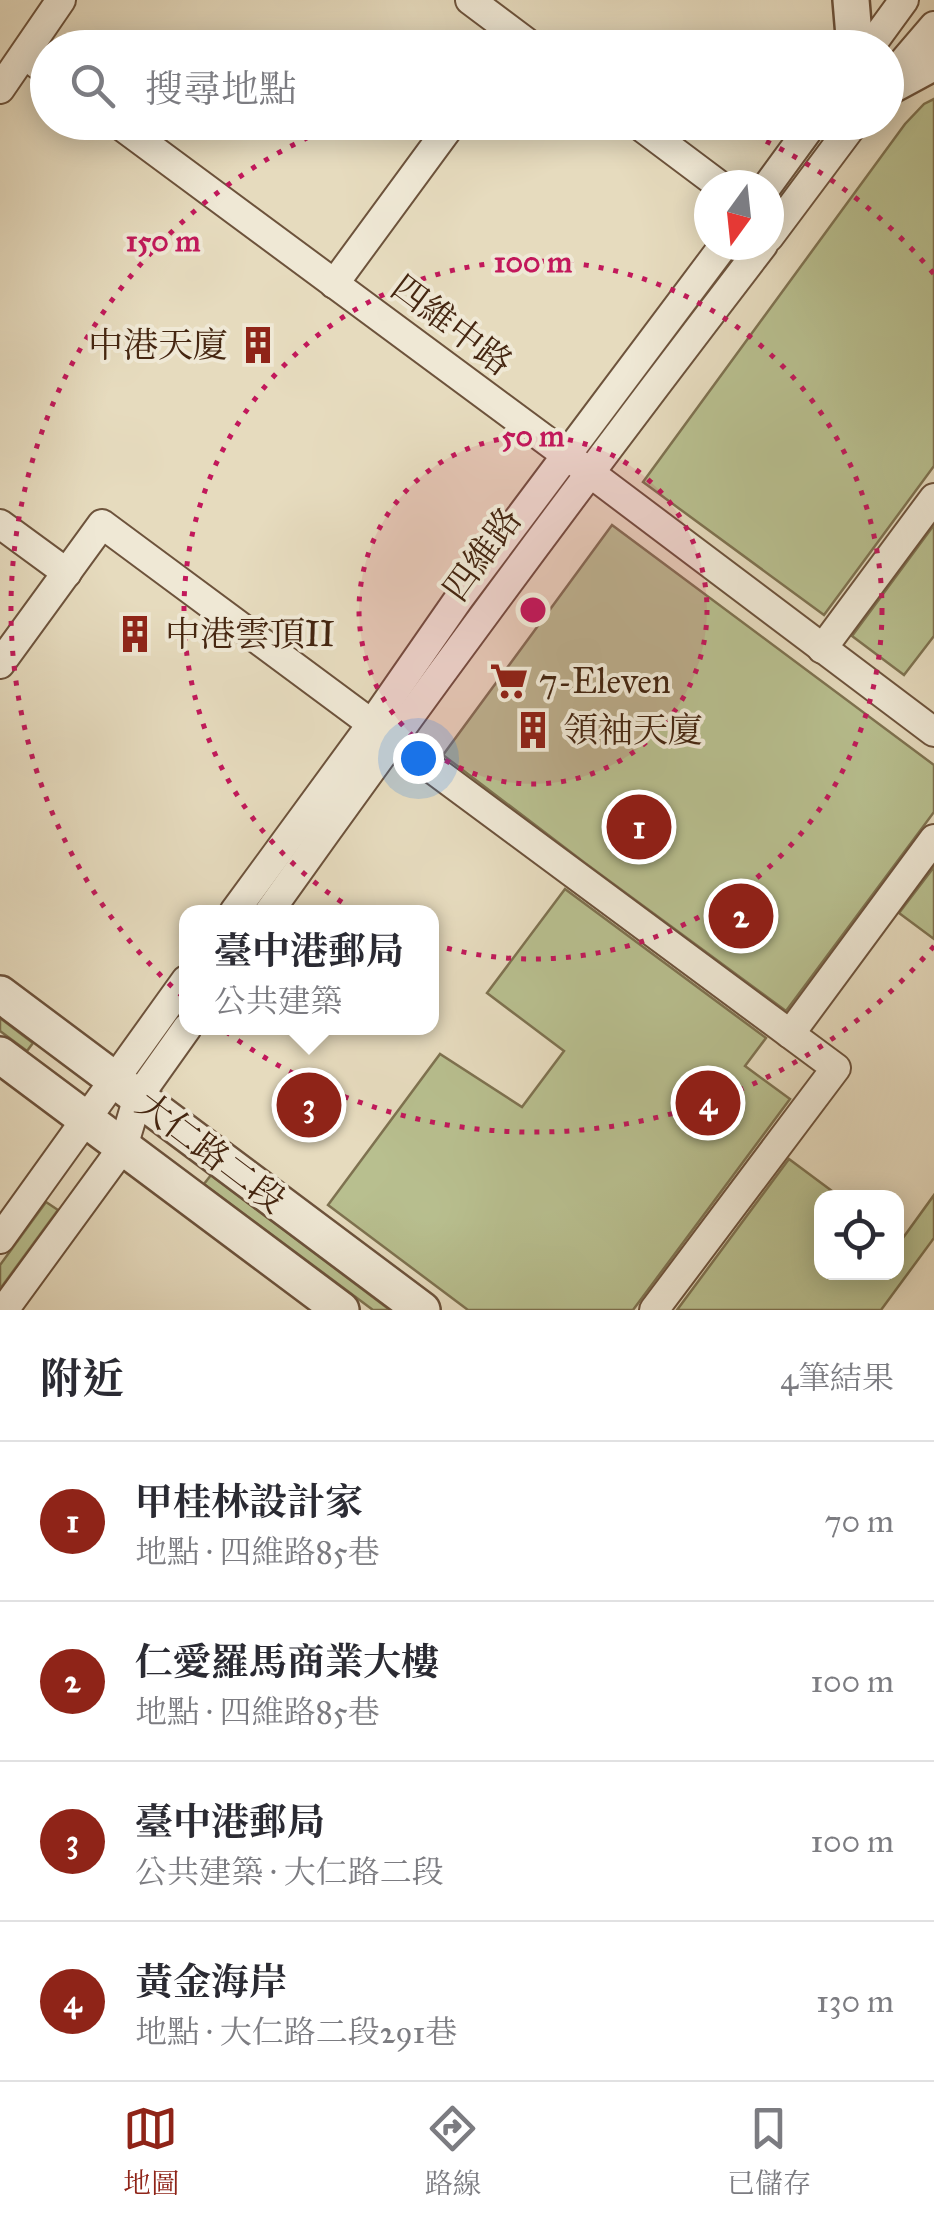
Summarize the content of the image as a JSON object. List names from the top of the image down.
{
  "streets": {
    "street": ["四維中路", "四維路", "大仁路二段"]
  },
  "crossings": [
    ["四維中路", "四維路"]
  ],
  "places": {
    "building": ["中港天廈", "中港雲頂II", "領袖天廈"],
    "supermarket": ["7-Eleven"]
  },
  "north": "bottom",
  "page": {
    "search": "搜尋地點",
    "pins": [
      "1",
      "2",
      "4",
      "3"
    ],
    "popup": ["臺中港郵局", "公共建築"],
    "heading": ["附近", "4筆結果"],
    "list": [
      {
        "mark": "1",
        "name": "甲桂林設計家",
        "note": "地點 · 四維路85巷",
        "value": "70 m"
      },
      {
        "mark": "2",
        "name": "仁愛羅馬商業大樓",
        "note": "地點 · 四維路85巷",
        "value": "100 m"
      },
      {
        "mark": "3",
        "name": "臺中港郵局",
        "note": "公共建築 · 大仁路二段",
        "value": "100 m"
      },
      {
        "mark": "4",
        "name": "黃金海岸",
        "note": "地點 · 大仁路二段291巷",
        "value": "130 m"
      }
    ],
    "nav": ["地圖", "路線", "已儲存"]
  },
  "rings": ["150 m", "100 m", "50 m"]
}
